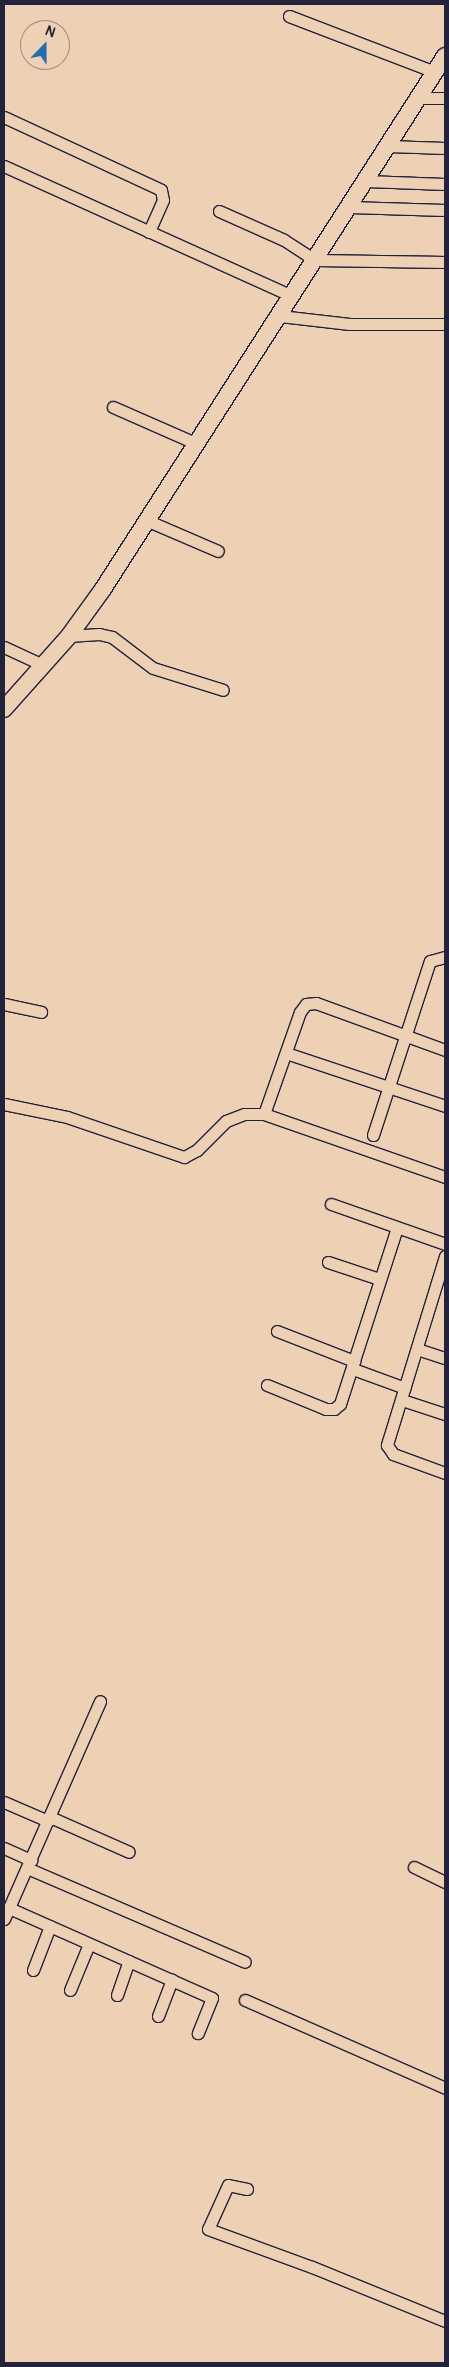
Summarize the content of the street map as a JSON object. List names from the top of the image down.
{
  "north": "top"
}
